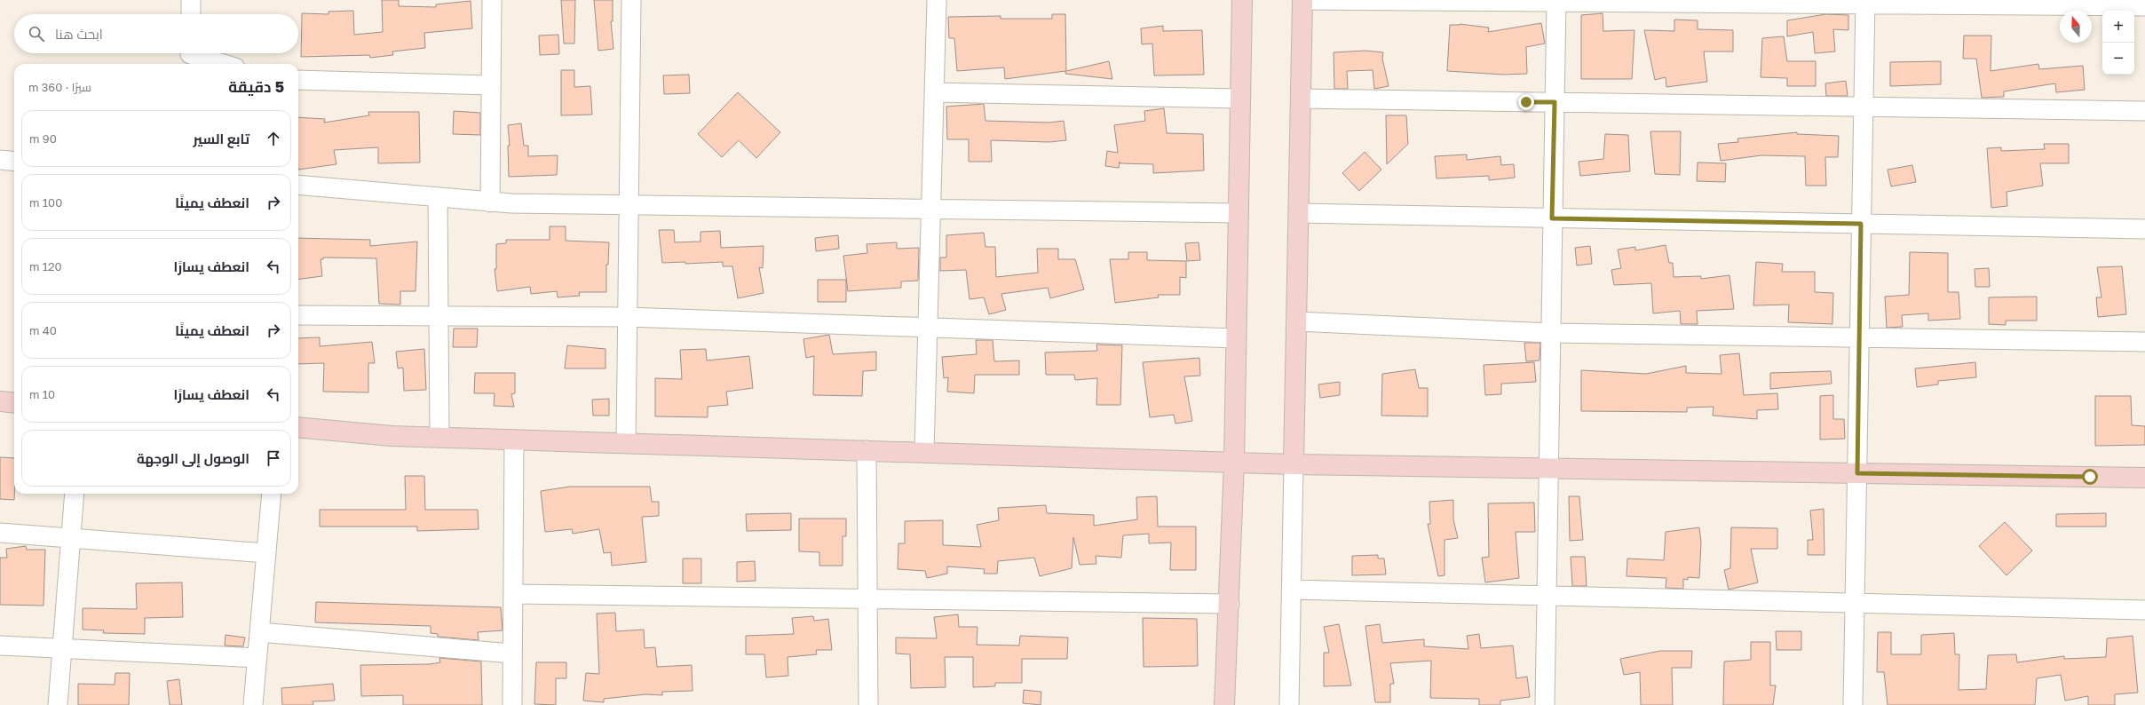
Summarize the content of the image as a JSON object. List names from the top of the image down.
{
  "north": "top",
  "page": {
    "map_buttons": ["+", "−"],
    "search": "ابحث هنا",
    "heading": ["5 دقيقة", "سيرًا · 360 m"],
    "list": [
      ["تابع السير", "90 m"],
      ["انعطف يمينًا", "100 m"],
      ["انعطف يسارًا", "120 m"],
      ["انعطف يمينًا", "40 m"],
      ["انعطف يسارًا", "10 m"],
      "الوصول إلى الوجهة"
    ]
  }
}
